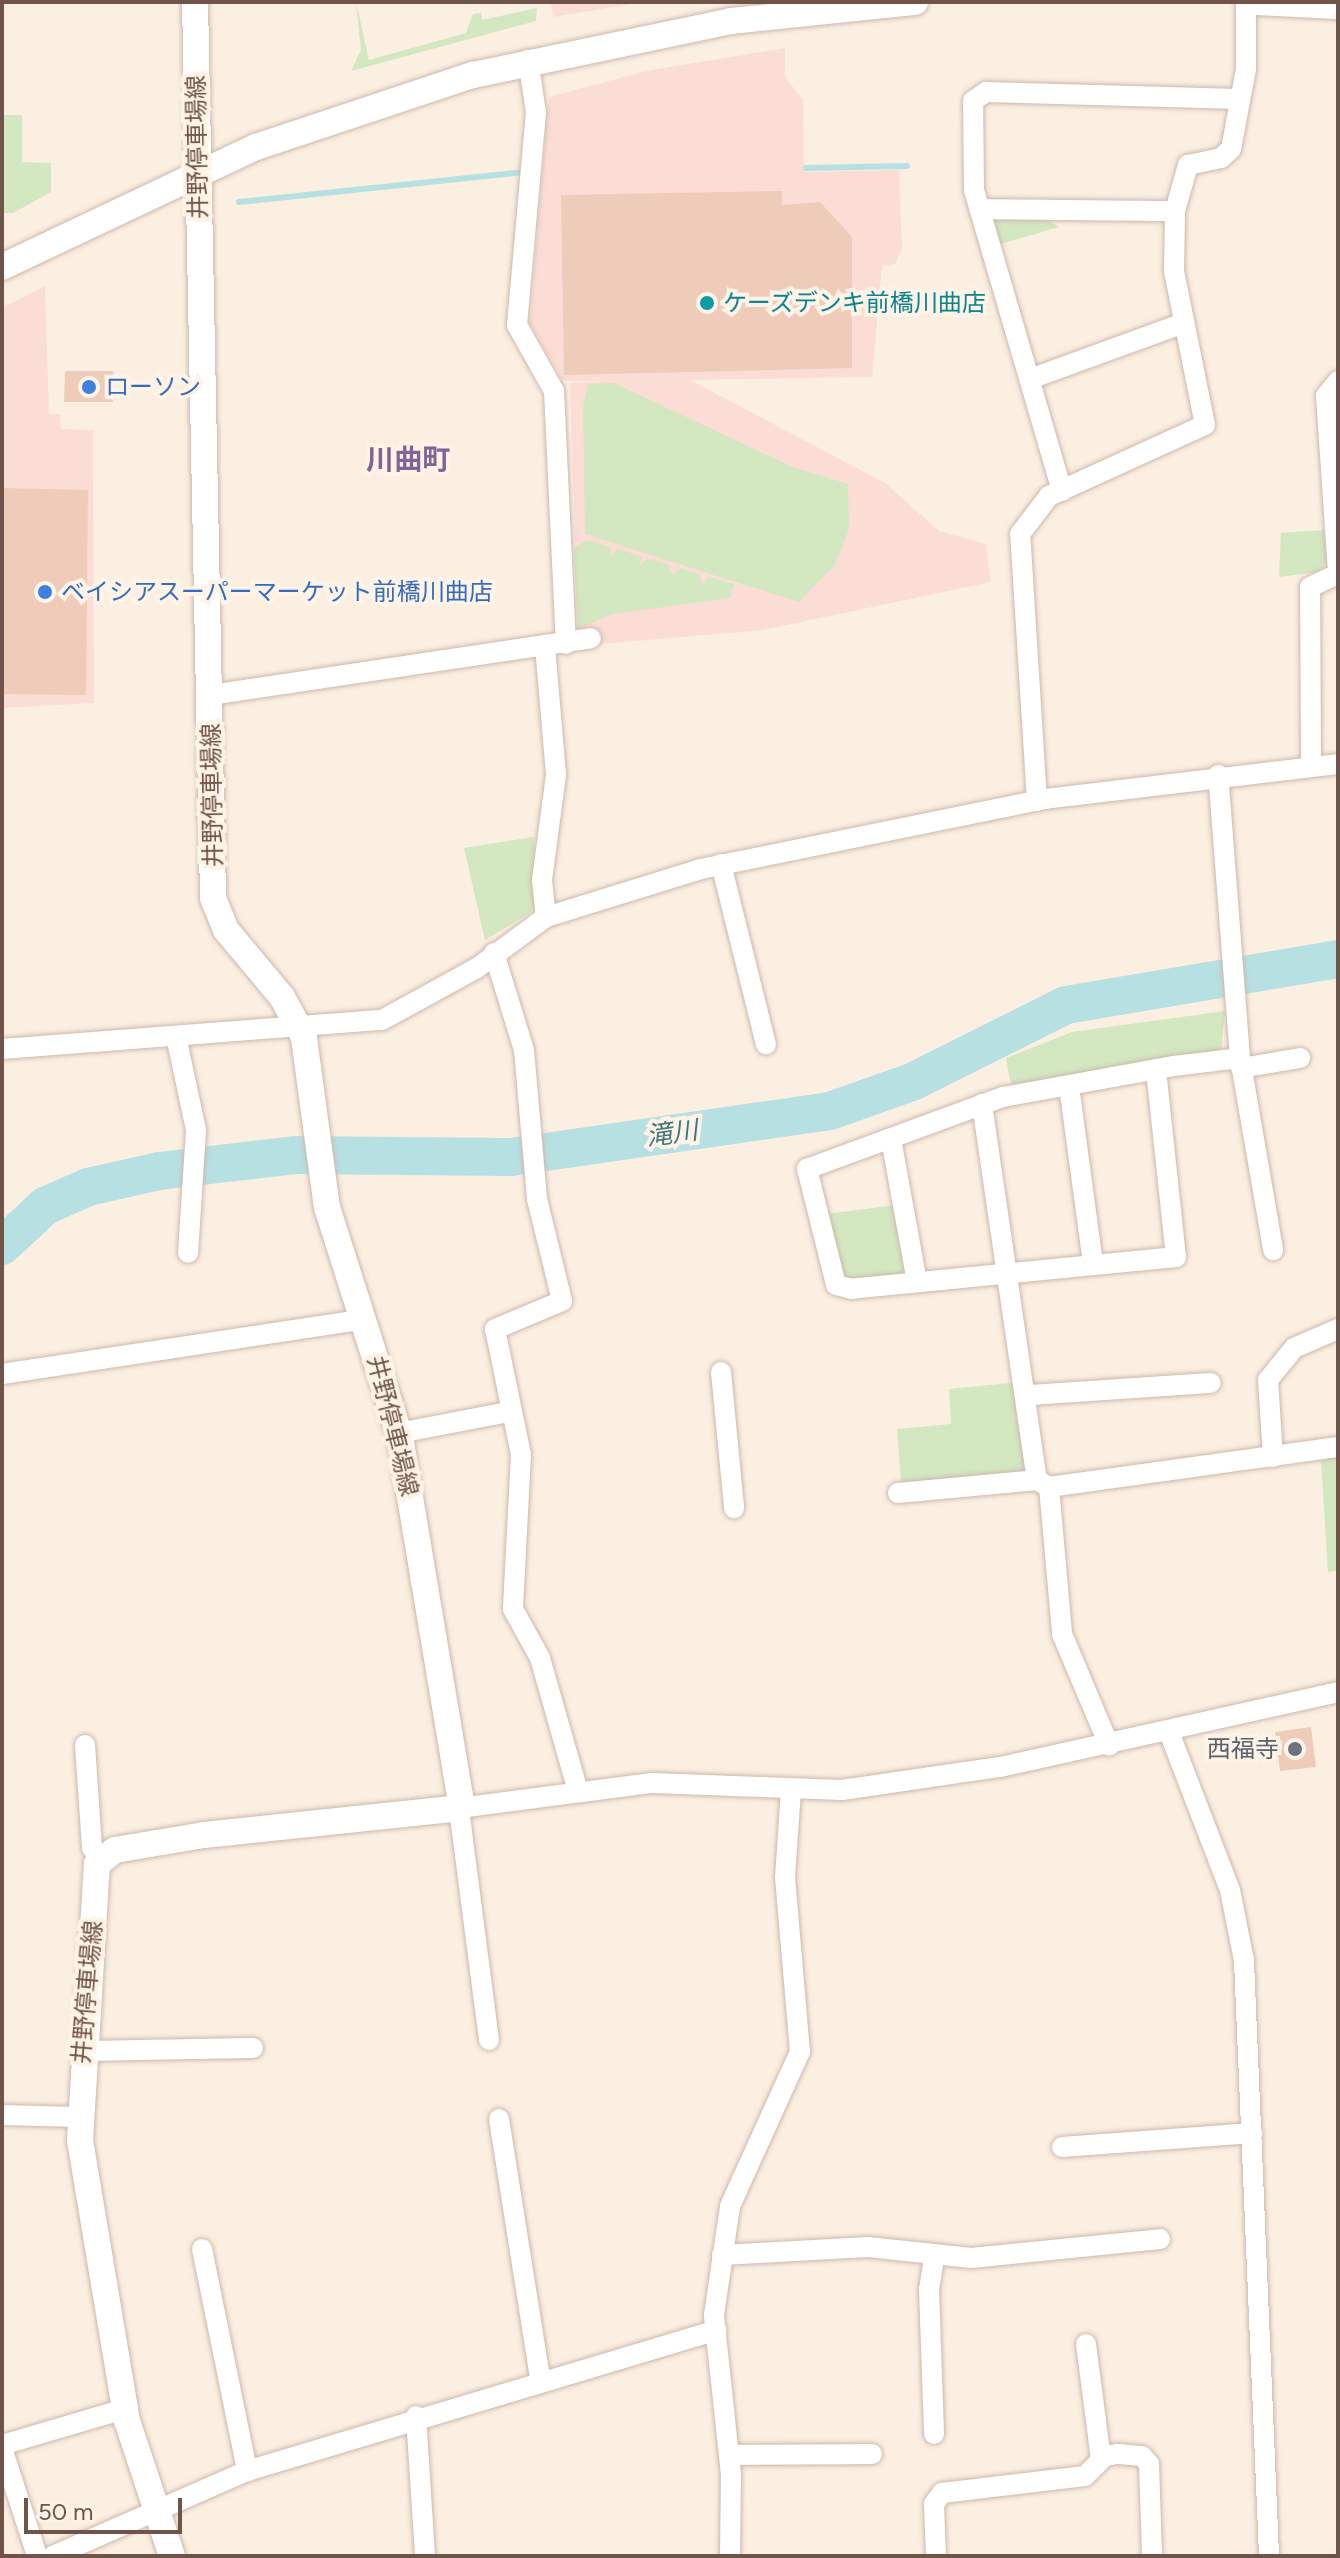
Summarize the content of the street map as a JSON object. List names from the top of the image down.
{
  "streets": {
    "main road": ["井野停車場線"]
  },
  "districts": ["川曲町"],
  "water": ["滝川"],
  "places": [
    "ケーズデンキ前橋川曲店",
    "ローソン",
    "ベイシアスーパーマーケット前橋川曲店",
    "西福寺"
  ],
  "scale_bar": "50 m"
}
